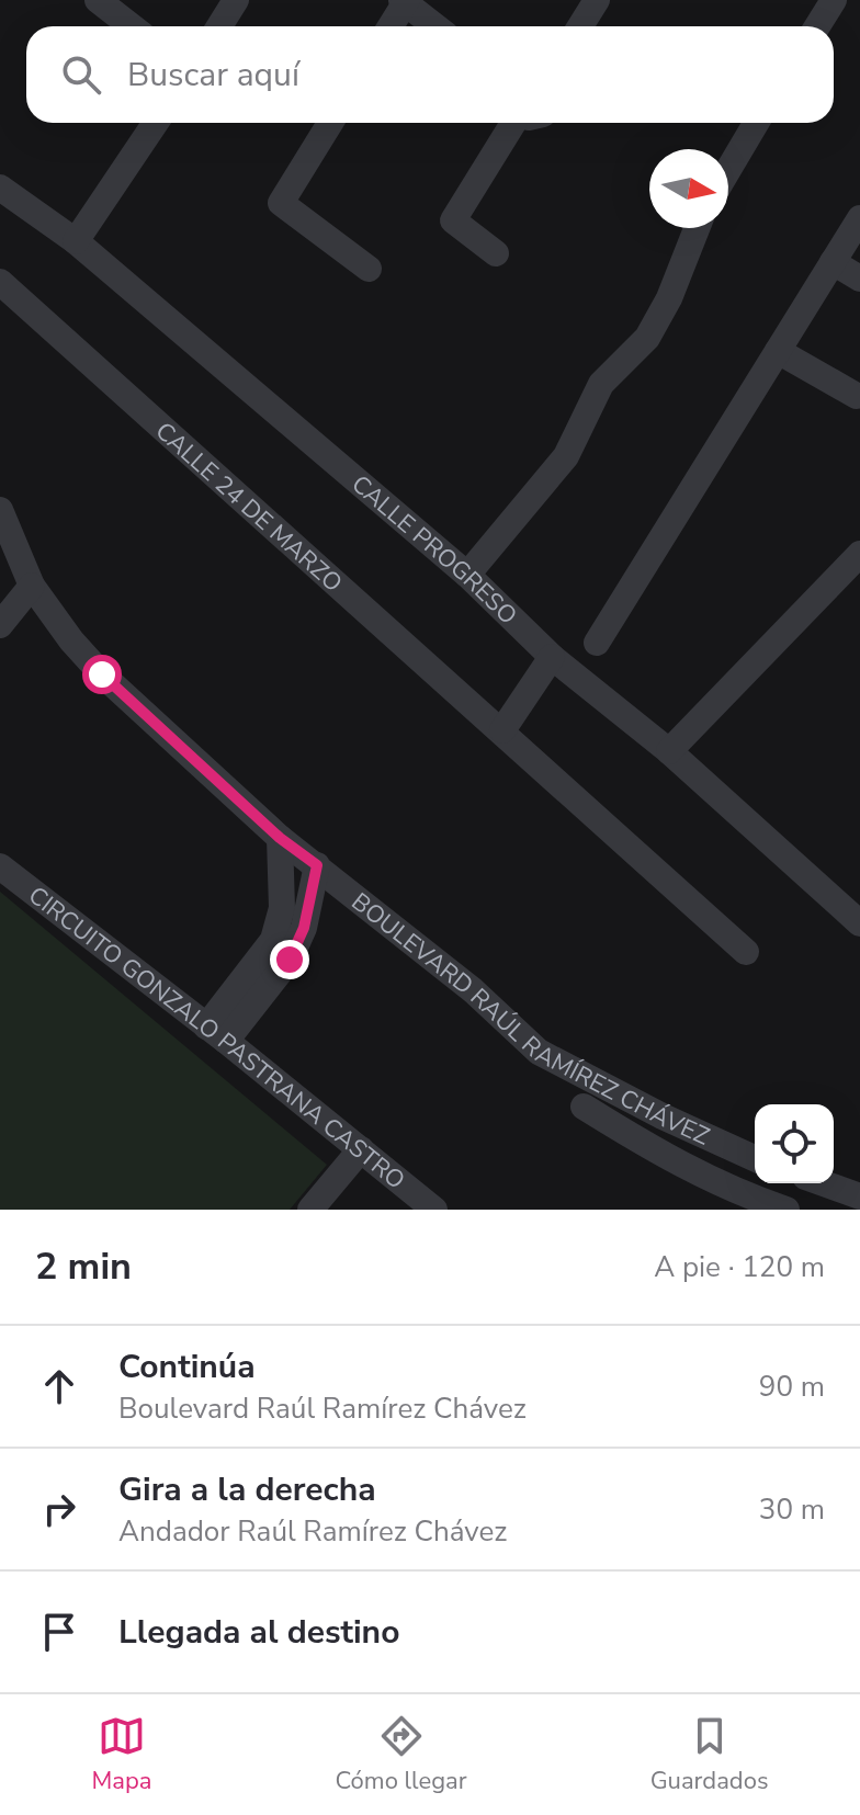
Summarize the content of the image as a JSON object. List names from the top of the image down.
{
  "streets": {
    "street": [
      "CALLE 24 DE MARZO",
      "CALLE PROGRESO",
      "BOULEVARD RAÚL RAMÍREZ CHÁVEZ",
      "CIRCUITO GONZALO PASTRANA CASTRO"
    ]
  },
  "north": "right",
  "page": {
    "search": "Buscar aquí",
    "heading": ["2 min", "A pie · 120 m"],
    "list": [
      ["Continúa", "Boulevard Raúl Ramírez Chávez", "90 m"],
      ["Gira a la derecha", "Andador Raúl Ramírez Chávez", "30 m"],
      "Llegada al destino"
    ],
    "nav": ["Mapa", "Cómo llegar", "Guardados"]
  }
}
